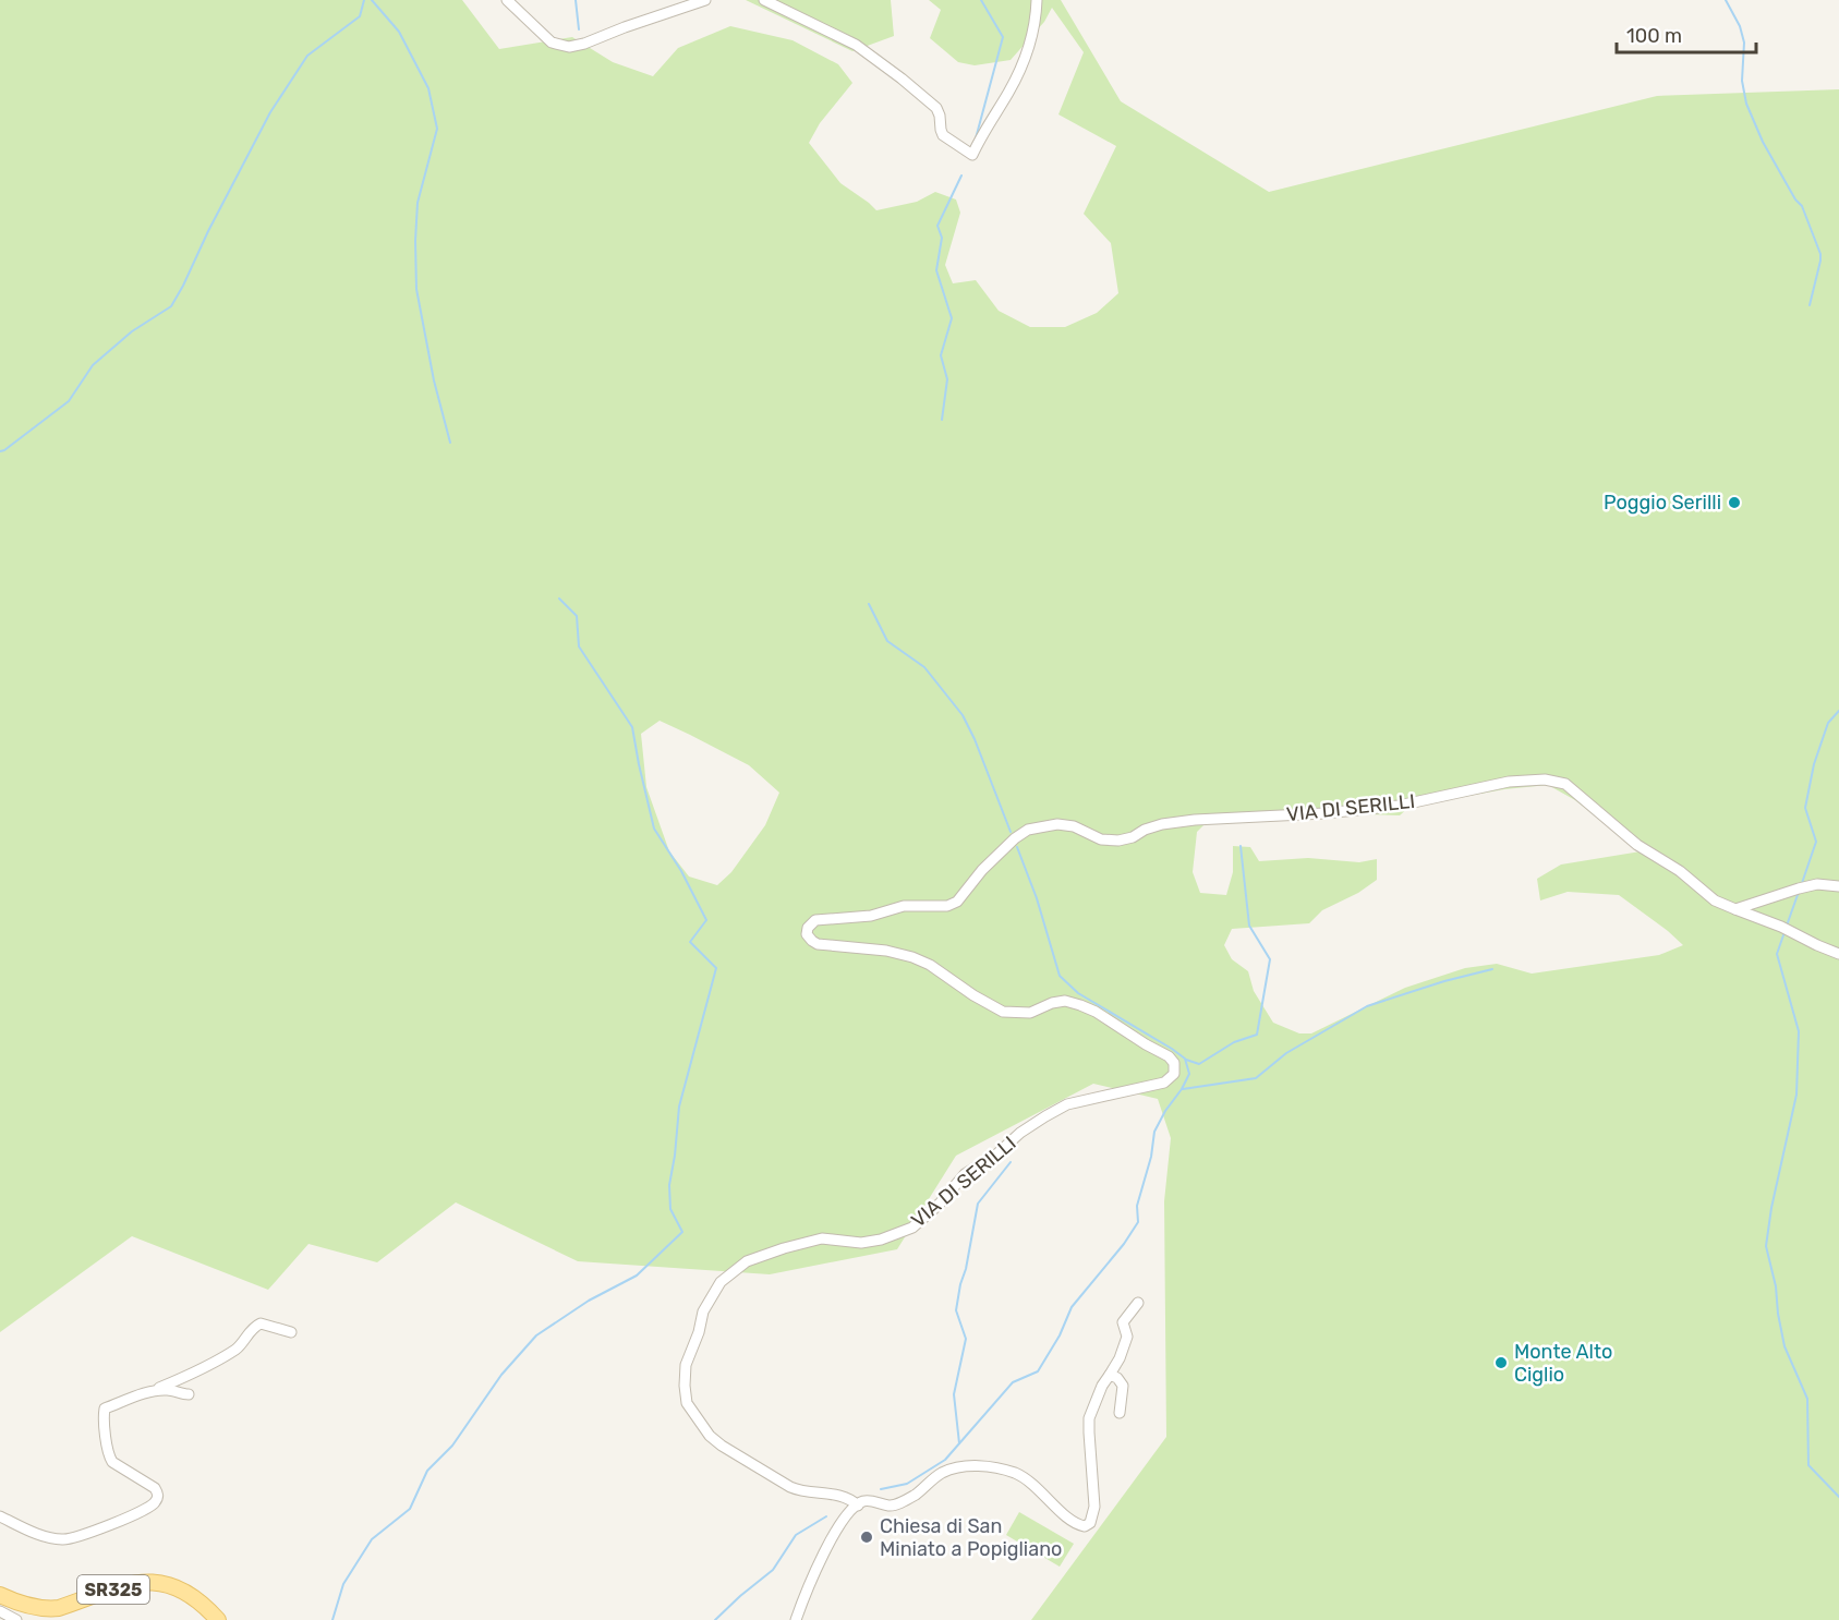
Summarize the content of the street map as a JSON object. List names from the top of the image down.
{
  "streets": {
    "main road": ["SR325"],
    "street": ["VIA DI SERILLI"]
  },
  "places": ["Poggio Serilli", "Monte Alto Ciglio", "Chiesa di San Miniato a Popigliano"],
  "scale_bar": "100 m"
}
